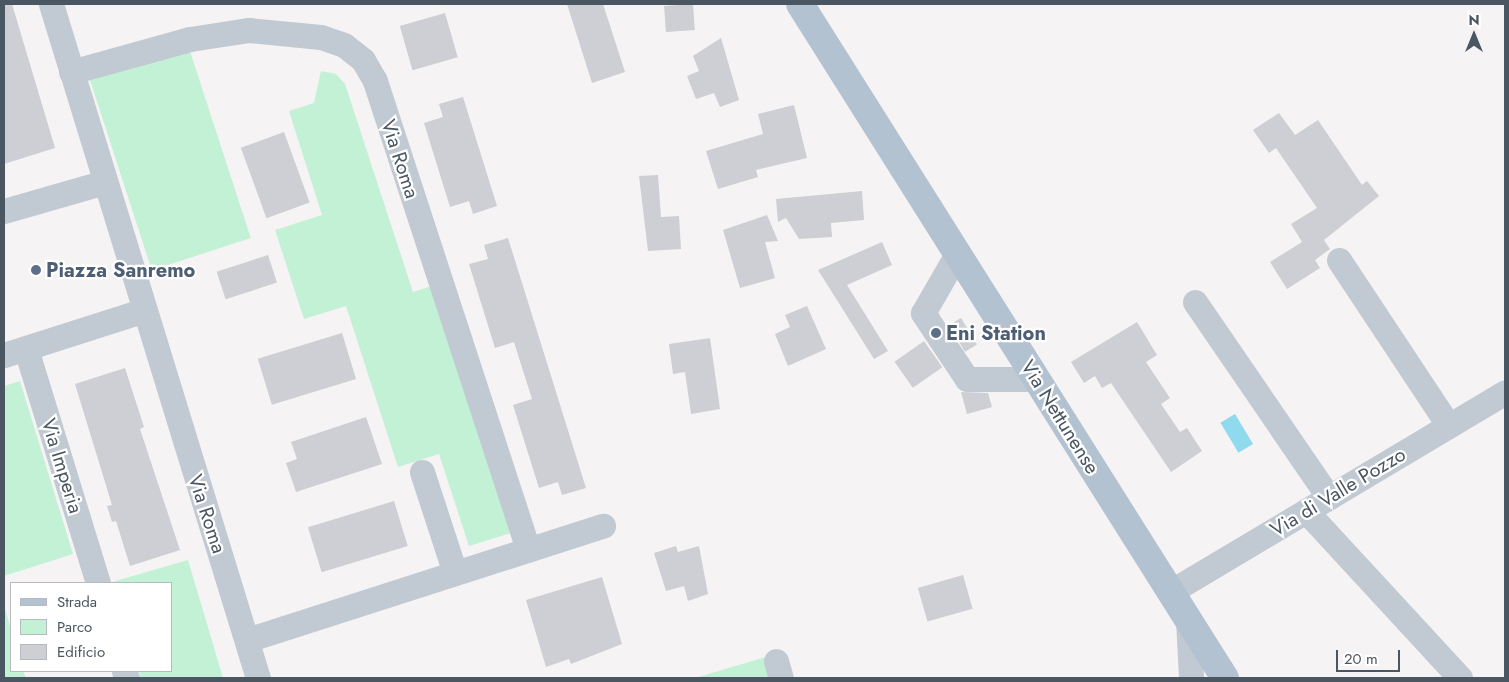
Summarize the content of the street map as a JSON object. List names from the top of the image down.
{
  "streets": {
    "main road": ["Via Nettunense"],
    "street": ["Via Roma", "Via Imperia", "Via di Valle Pozzo"]
  },
  "crossings": [
    ["Via Nettunense", "Via di Valle Pozzo"]
  ],
  "places": ["Piazza Sanremo", "Eni Station"],
  "legend": ["Strada", "Parco", "Edificio"],
  "scale_bar": "20 m",
  "north": "top"
}
